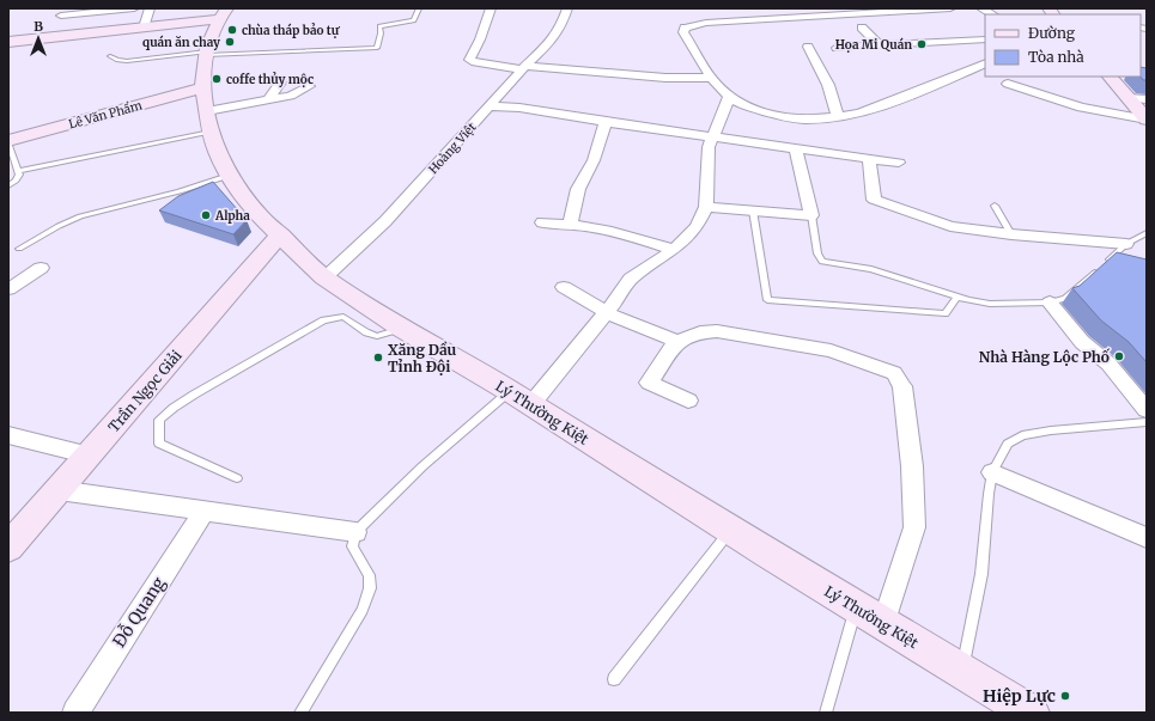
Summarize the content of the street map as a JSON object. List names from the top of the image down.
{
  "streets": {
    "street": [
      "Lê Văn Phẩm",
      "Hoàng Việt",
      "Trần Ngọc Giải",
      "Lý Thường Kiệt",
      "Đỗ Quang"
    ]
  },
  "crossings": [
    ["Lê Văn Phẩm", "Lý Thường Kiệt"],
    ["Hoàng Việt", "Lý Thường Kiệt"],
    ["Trần Ngọc Giải", "Lý Thường Kiệt"]
  ],
  "places": [
    "chùa tháp bảo tự",
    "quán ăn chay",
    "Họa Mi Quán",
    "coffe thủy mộc",
    "Alpha",
    "Nhà Hàng Lộc Phố",
    "Xăng Dầu Tỉnh Đội",
    "Hiệp Lực"
  ],
  "legend": ["Đường", "Tòa nhà"],
  "north": "top"
}
